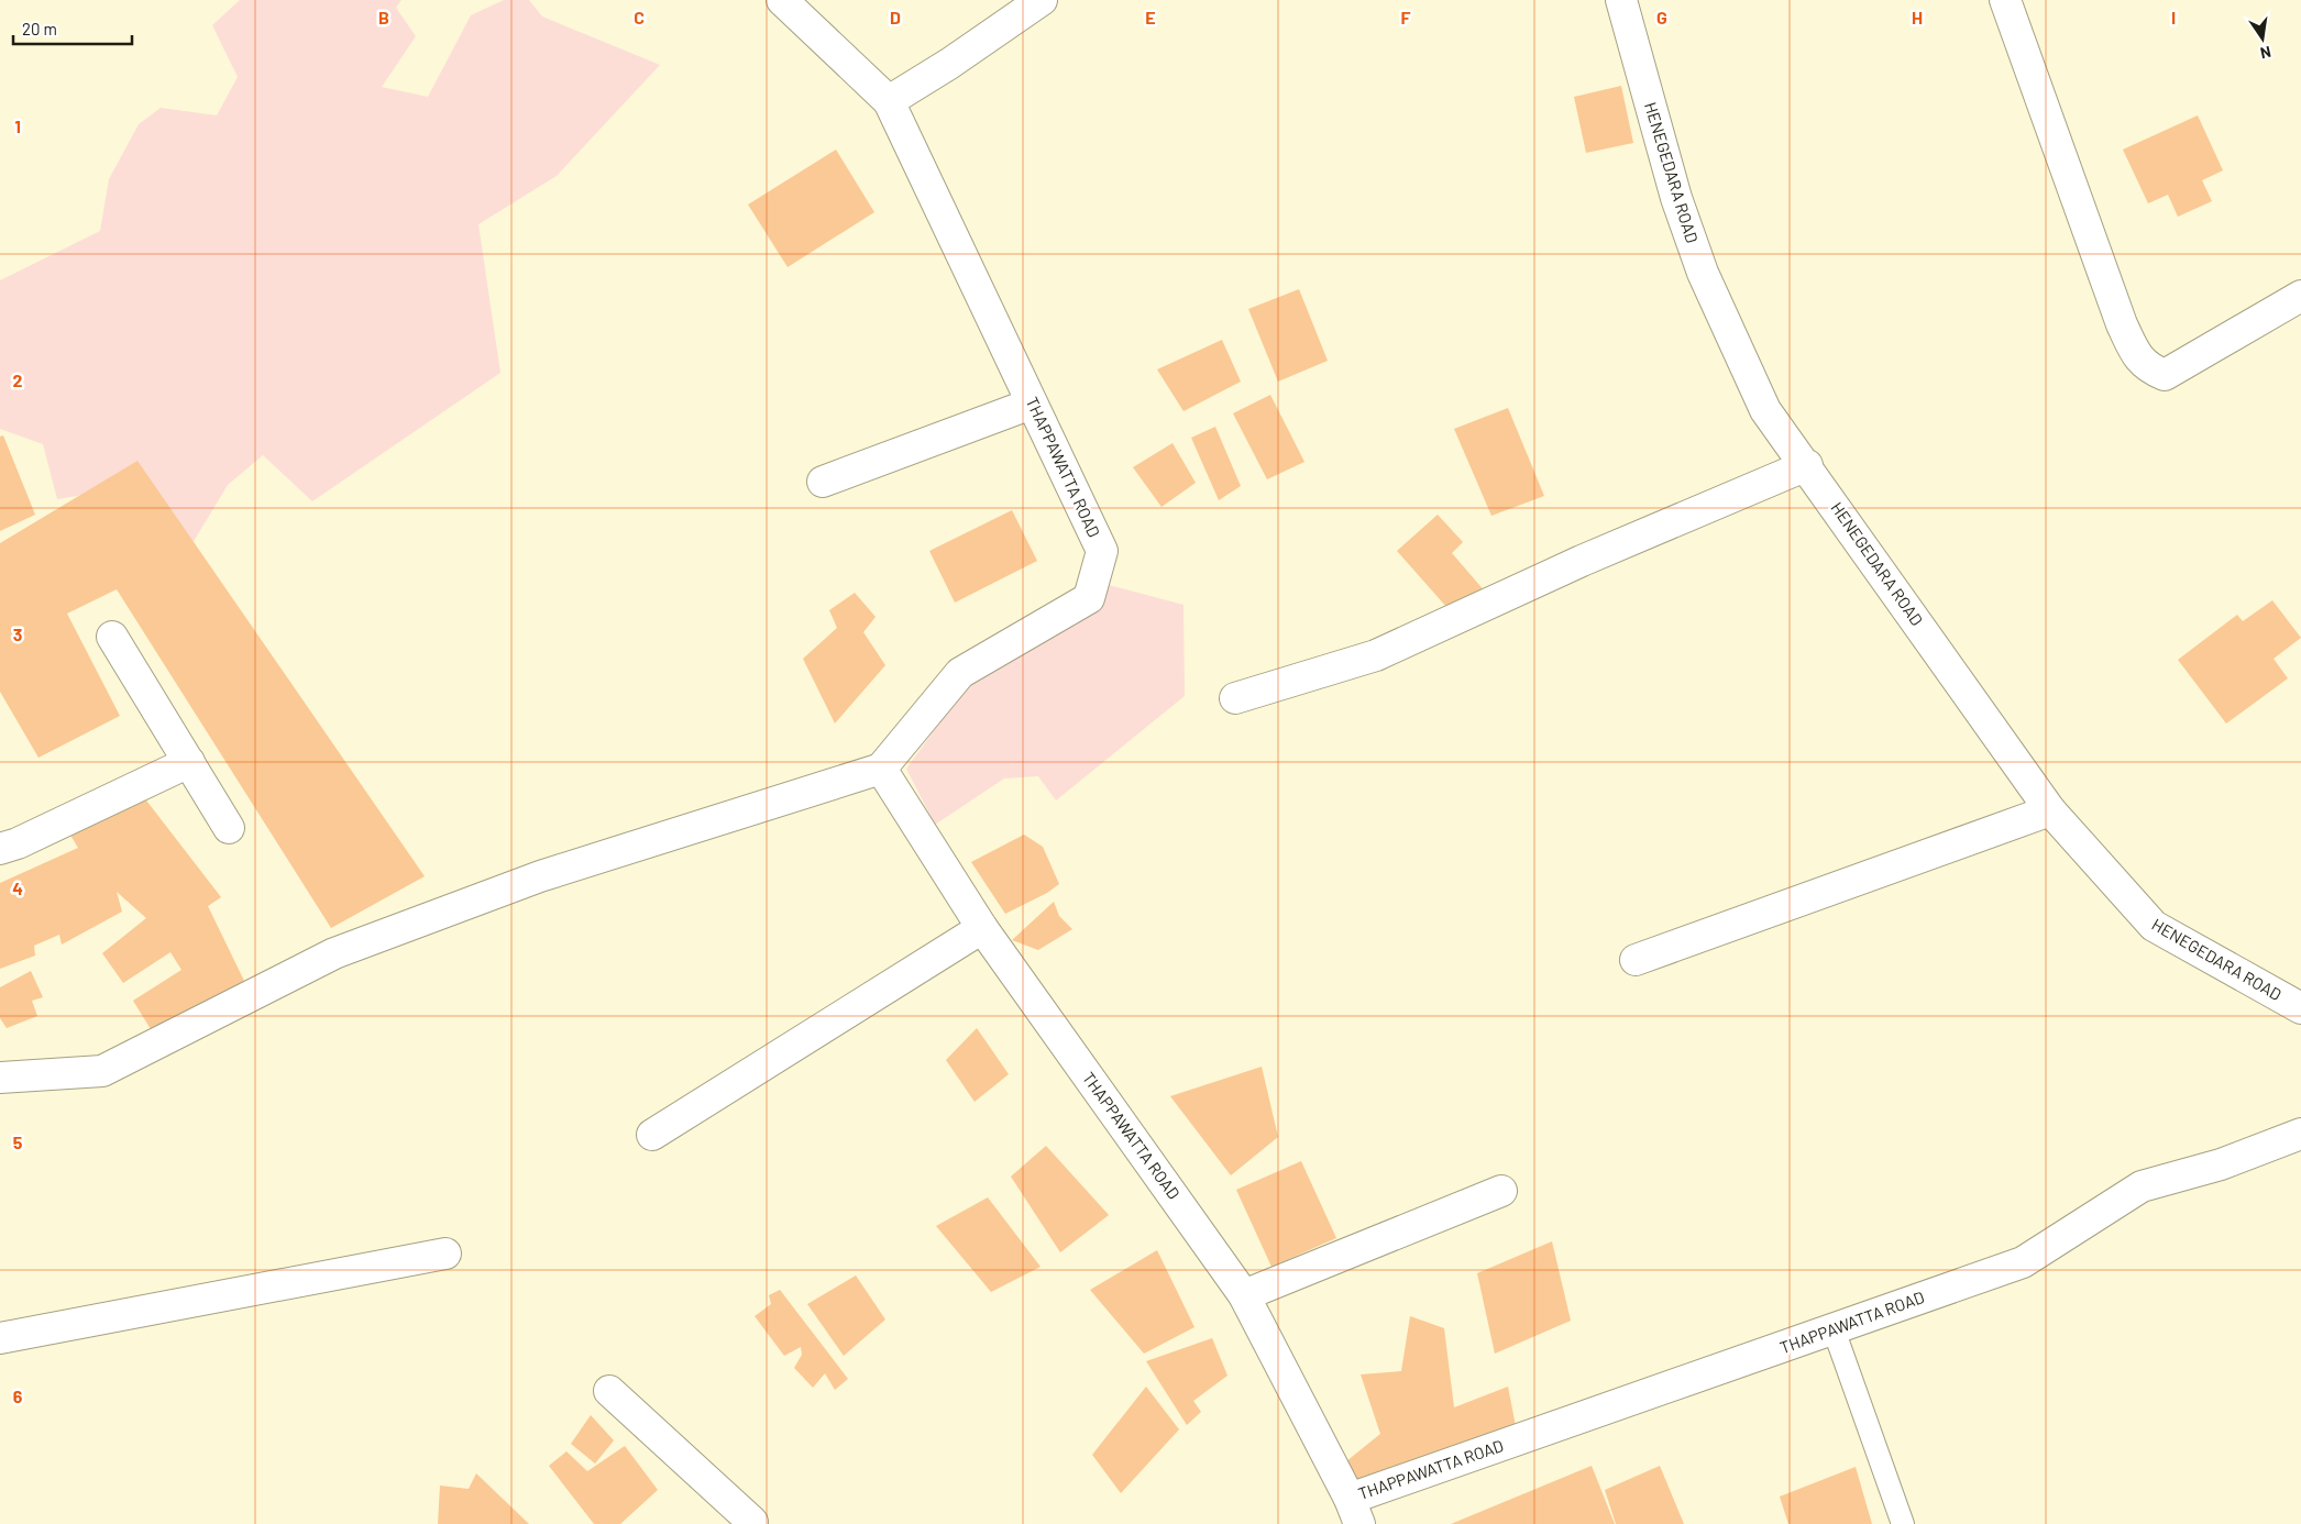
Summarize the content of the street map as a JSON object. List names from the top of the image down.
{
  "streets": {
    "street": ["HENEGEDARA ROAD", "THAPPAWATTA ROAD"]
  },
  "scale_bar": "20 m",
  "north": "bottom",
  "grid": {
    "columns": [
      "B",
      "C",
      "D",
      "E",
      "F",
      "G",
      "H",
      "I"
    ],
    "rows": [
      "1",
      "2",
      "3",
      "4",
      "5",
      "6"
    ]
  }
}
